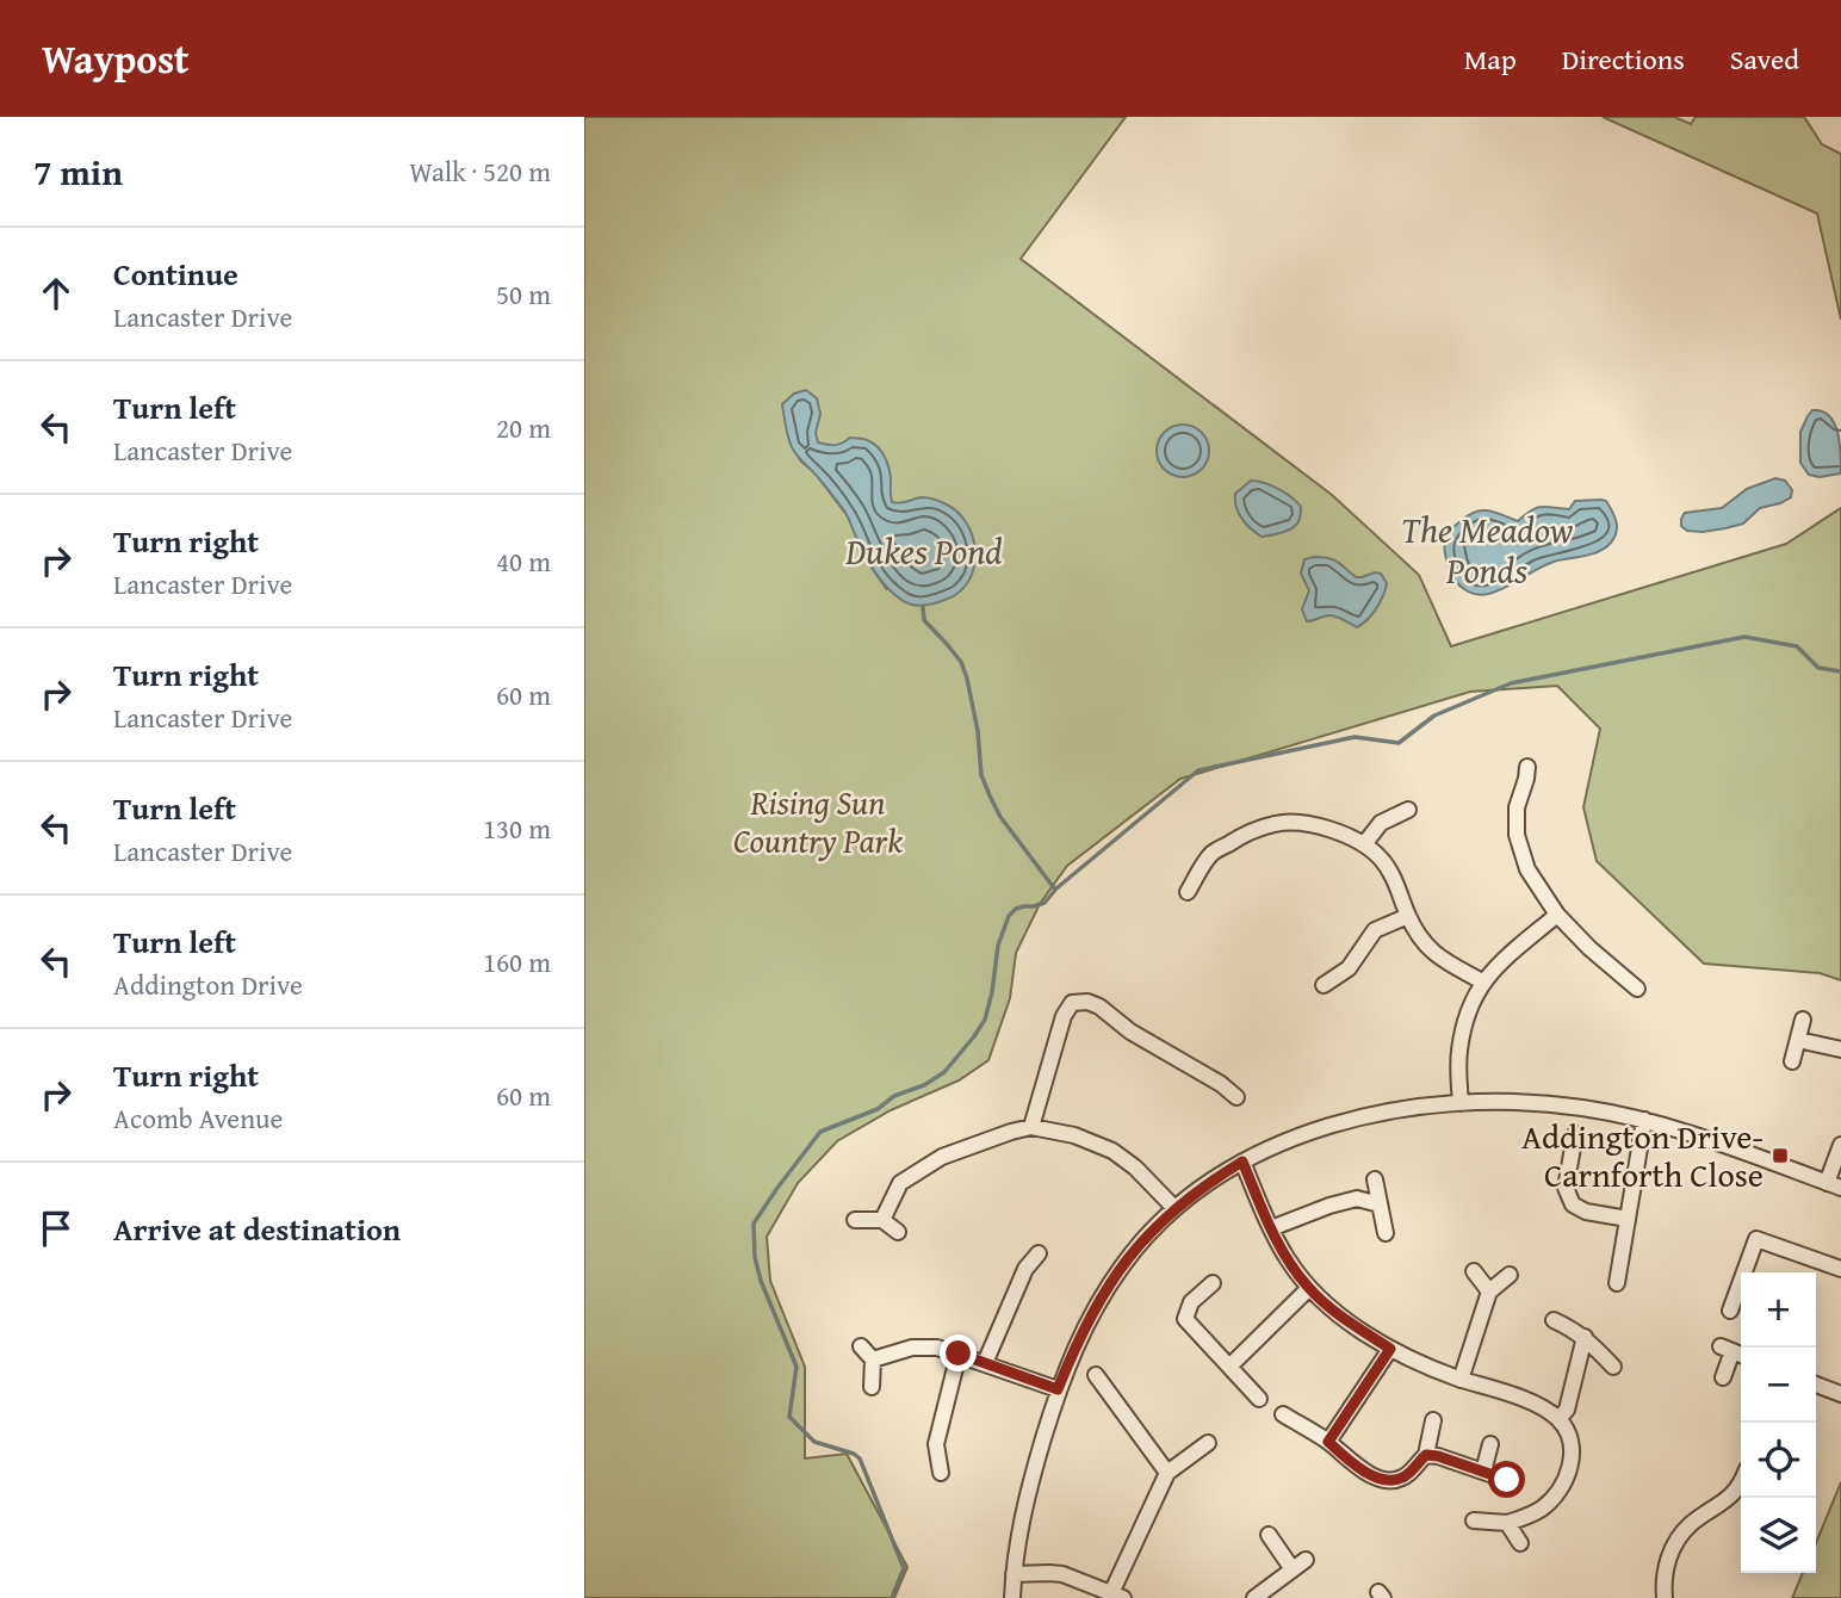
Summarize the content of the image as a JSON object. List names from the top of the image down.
{
  "water": ["The Meadow Ponds", "Dukes Pond"],
  "parks": ["Rising Sun Country Park"],
  "places": {
    "transit": ["Addington Drive- Carnforth Close"]
  },
  "page": {
    "header": "Waypost",
    "nav": ["Map", "Directions", "Saved"],
    "heading": ["7 min", "Walk · 520 m"],
    "list": [
      ["Continue", "Lancaster Drive", "50 m"],
      ["Turn left", "Lancaster Drive", "20 m"],
      ["Turn right", "Lancaster Drive", "40 m"],
      ["Turn right", "Lancaster Drive", "60 m"],
      ["Turn left", "Lancaster Drive", "130 m"],
      ["Turn left", "Addington Drive", "160 m"],
      ["Turn right", "Acomb Avenue", "60 m"],
      "Arrive at destination"
    ],
    "map_buttons": ["+", "−"]
  }
}
